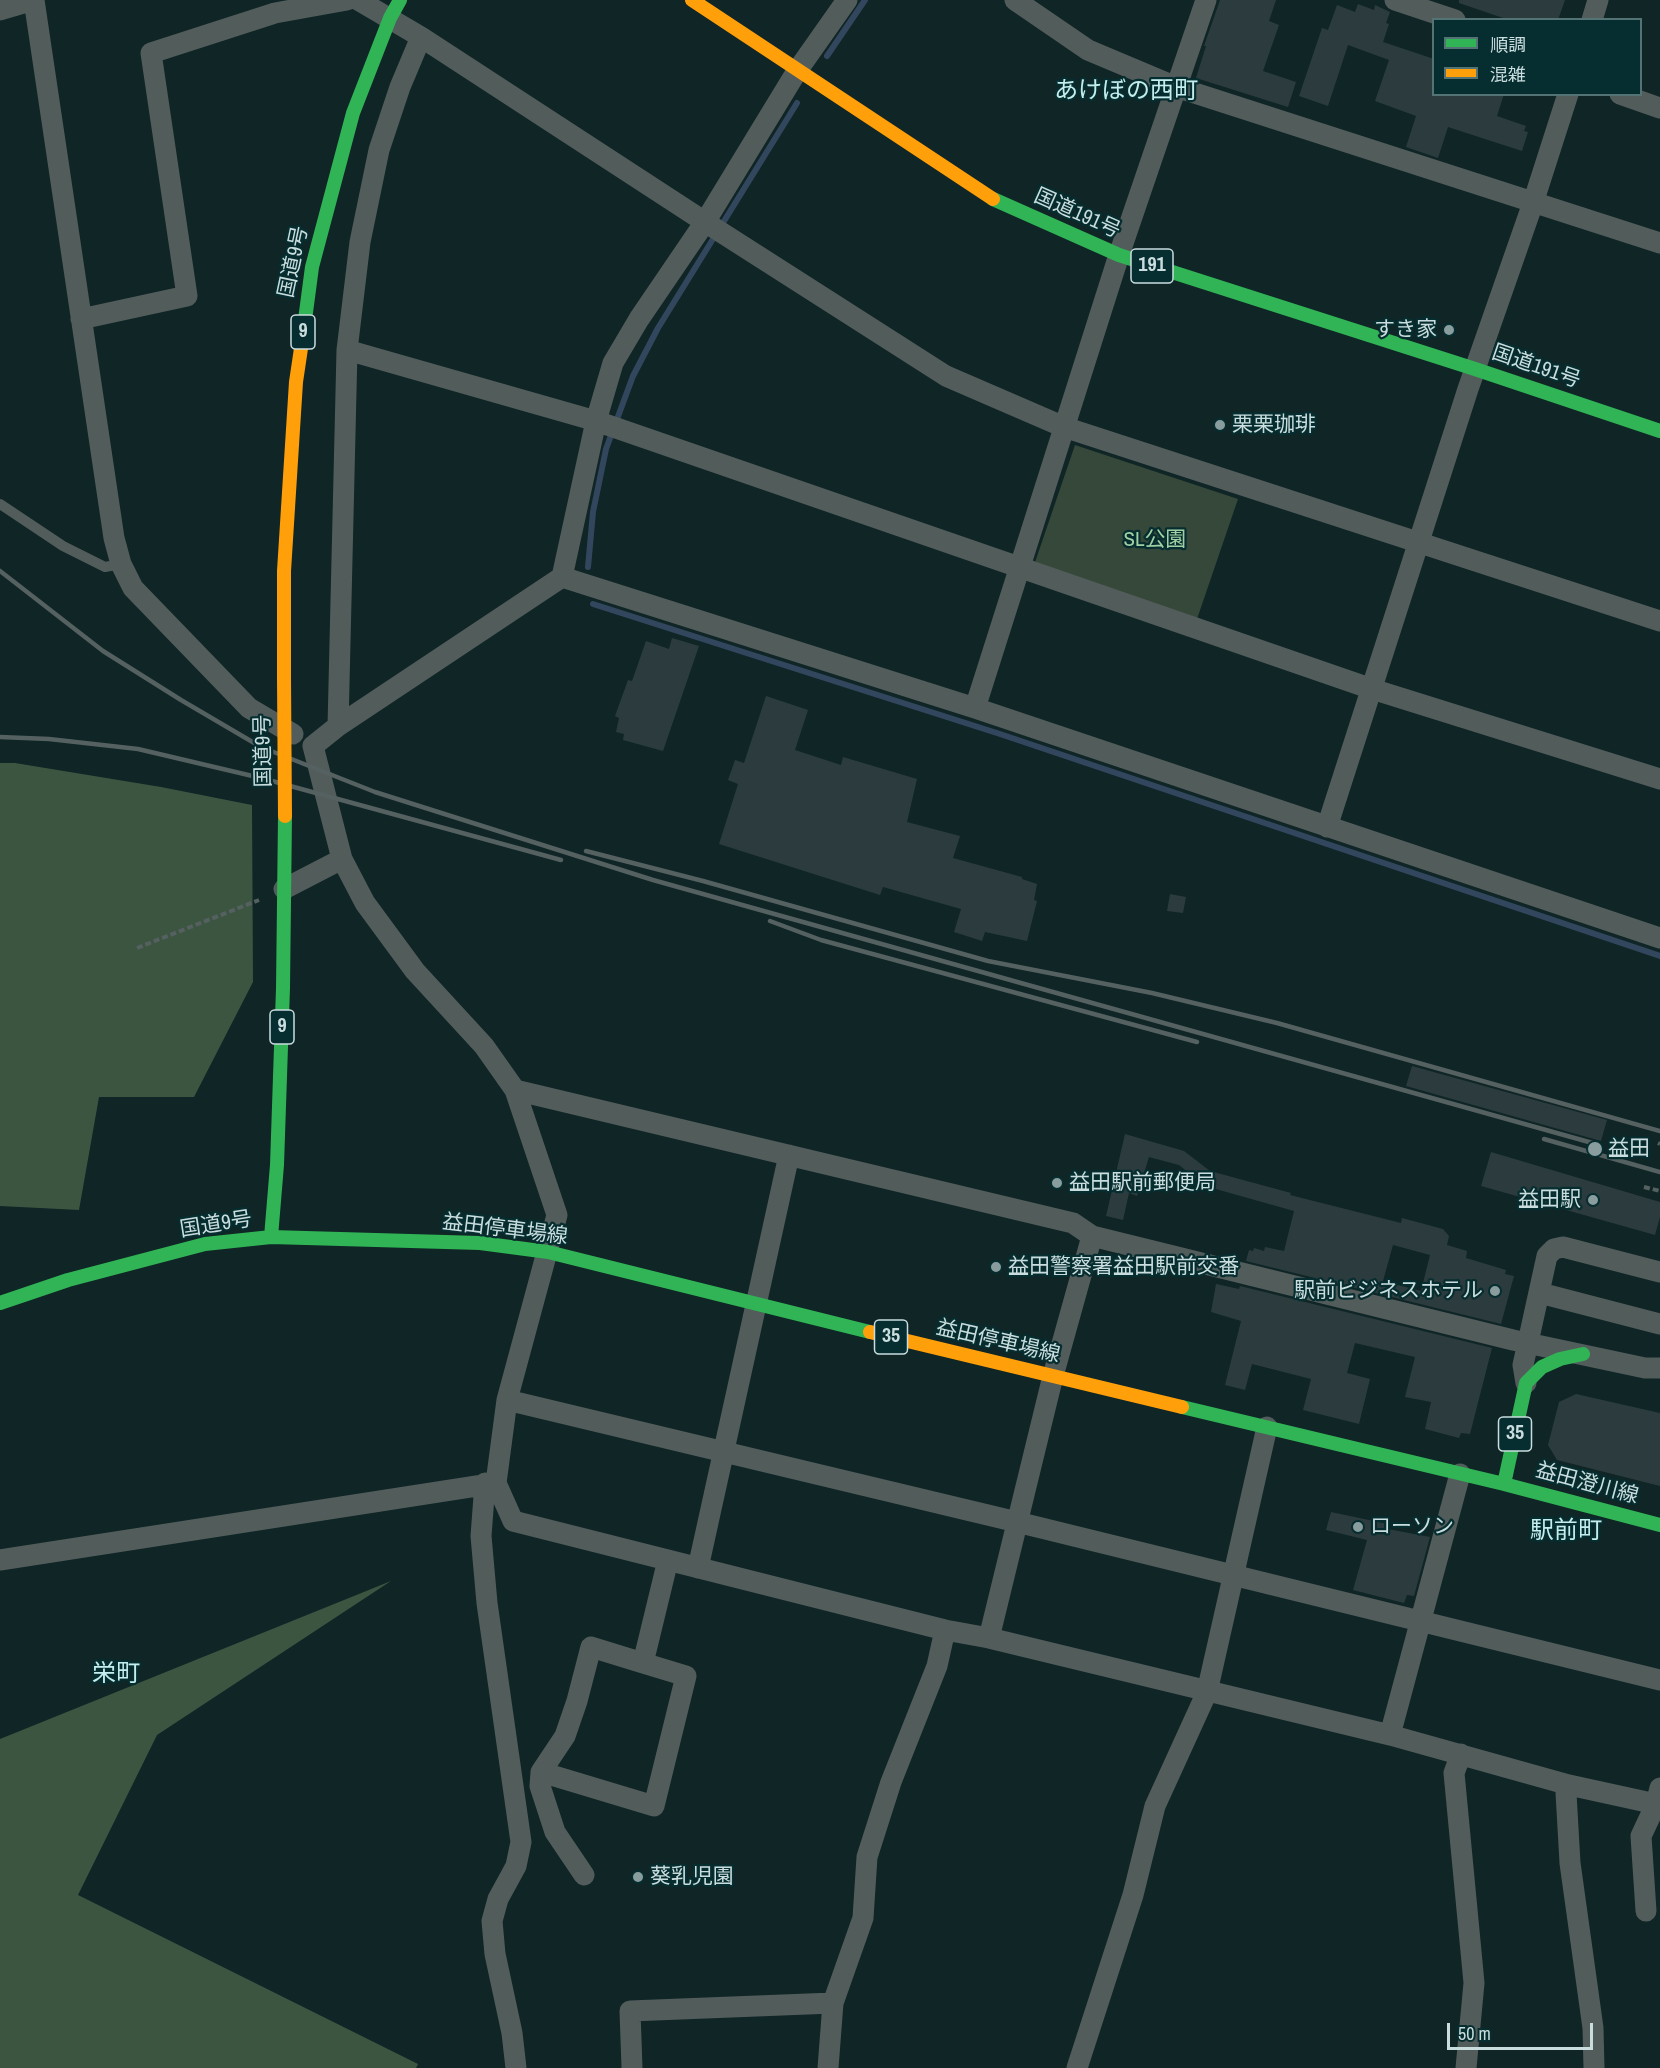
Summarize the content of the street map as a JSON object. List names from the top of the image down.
{
  "streets": {
    "main road": [
      "国道191号",
      "国道9号",
      "191",
      "9",
      "益田停車場線",
      "35",
      "益田澄川線"
    ]
  },
  "crossings": [
    ["国道9号", "益田停車場線"],
    ["益田停車場線", "35"],
    ["益田停車場線", "益田澄川線"],
    ["35", "益田澄川線"]
  ],
  "districts": ["あけぼの西町", "駅前町", "栄町"],
  "parks": ["SL公園"],
  "places": [
    "すき家",
    "栗栗珈琲",
    "益田",
    "益田駅前郵便局",
    "益田駅",
    "益田警察署益田駅前交番",
    "駅前ビジネスホテル",
    "ローソン",
    "葵乳児園"
  ],
  "legend": ["順調", "混雑"],
  "scale_bar": "50 m"
}
